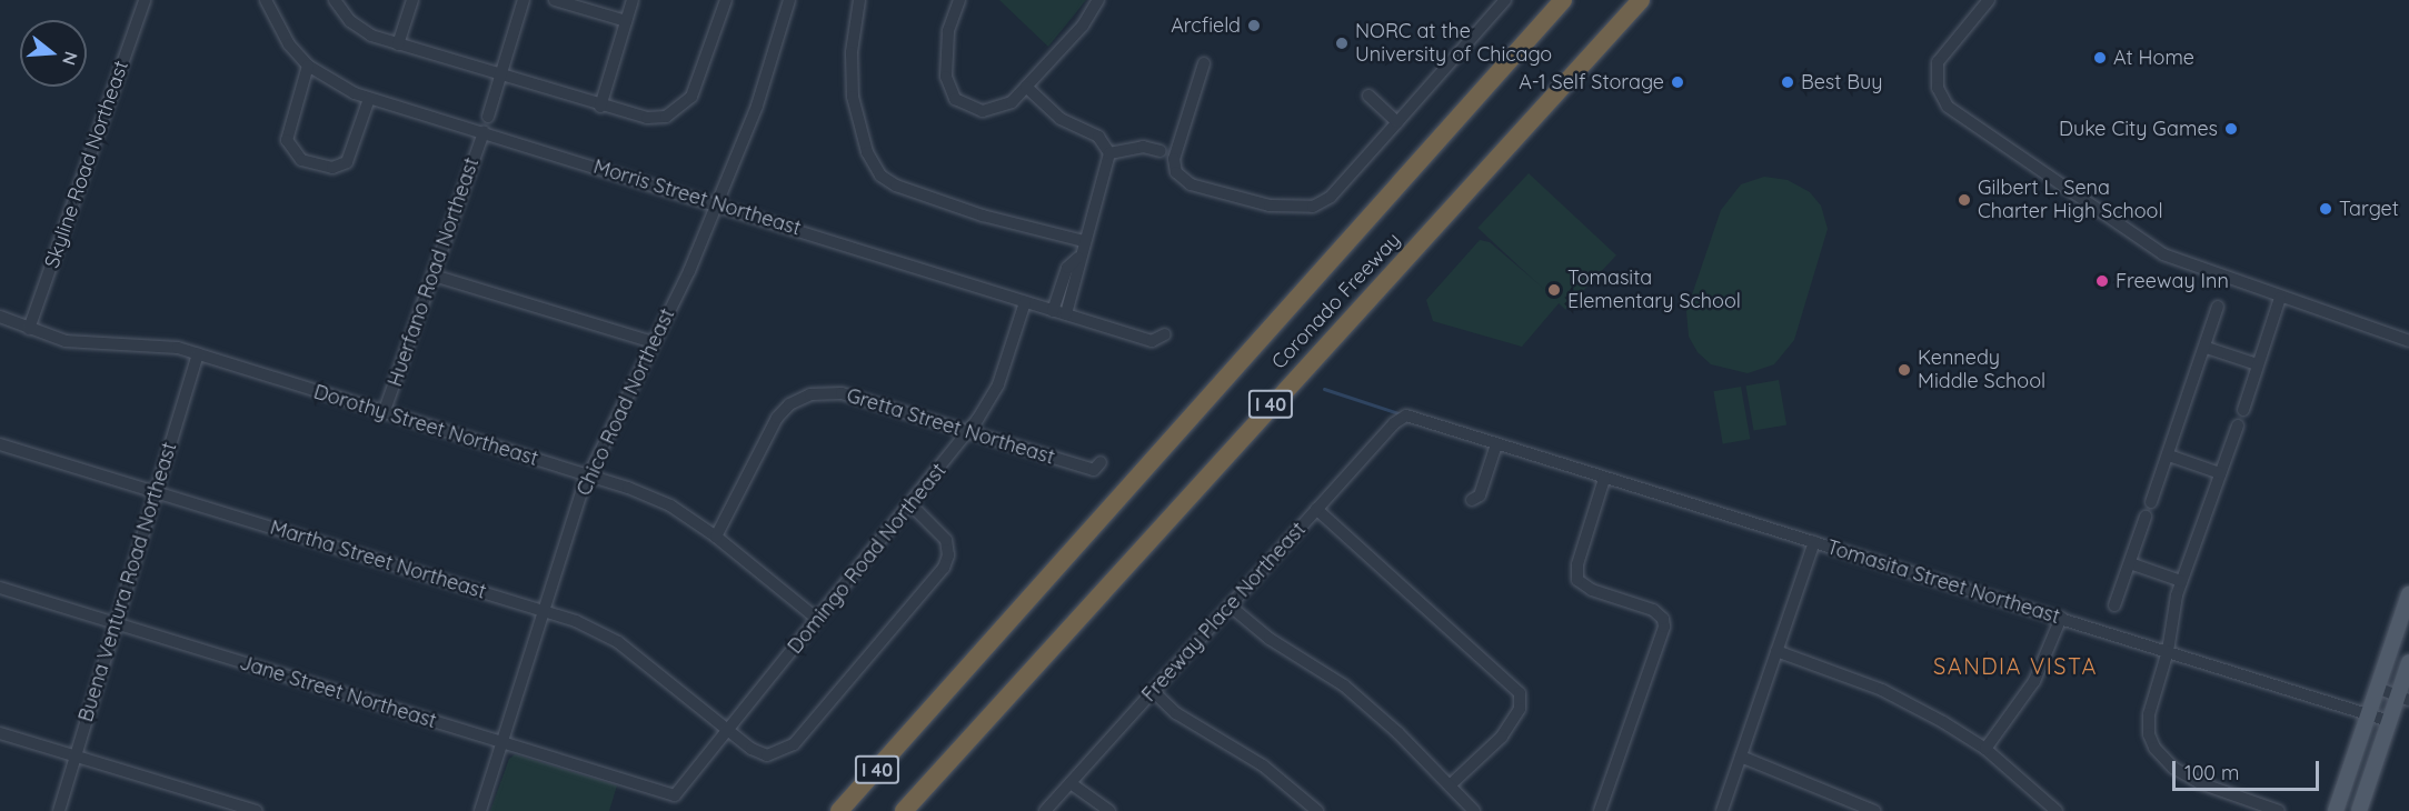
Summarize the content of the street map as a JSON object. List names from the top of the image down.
{
  "streets": {
    "highway": ["Coronado Freeway", "I 40"],
    "street": [
      "Skyline Road Northeast",
      "Morris Street Northeast",
      "Huerfano Road Northeast",
      "Chico Road Northeast",
      "Dorothy Street Northeast",
      "Gretta Street Northeast",
      "Domingo Road Northeast",
      "Martha Street Northeast",
      "Buena Ventura Road Northeast",
      "Tomasita Street Northeast",
      "Freeway Place Northeast",
      "Jane Street Northeast"
    ]
  },
  "crossings": [
    ["Skyline Road Northeast", "Dorothy Street Northeast"],
    ["Morris Street Northeast", "Huerfano Road Northeast"],
    ["Morris Street Northeast", "Chico Road Northeast"],
    ["Morris Street Northeast", "Domingo Road Northeast"],
    ["Huerfano Road Northeast", "Dorothy Street Northeast"],
    ["Chico Road Northeast", "Dorothy Street Northeast"],
    ["Chico Road Northeast", "Martha Street Northeast"],
    ["Chico Road Northeast", "Jane Street Northeast"],
    ["Dorothy Street Northeast", "Gretta Street Northeast"],
    ["Dorothy Street Northeast", "Domingo Road Northeast"],
    ["Dorothy Street Northeast", "Buena Ventura Road Northeast"],
    ["Gretta Street Northeast", "Domingo Road Northeast"],
    ["Domingo Road Northeast", "Martha Street Northeast"],
    ["Domingo Road Northeast", "Jane Street Northeast"],
    ["Martha Street Northeast", "Buena Ventura Road Northeast"],
    ["Buena Ventura Road Northeast", "Jane Street Northeast"],
    ["Tomasita Street Northeast", "Freeway Place Northeast"]
  ],
  "districts": ["SANDIA VISTA"],
  "places": [
    "Arcfield",
    "NORC at the University of Chicago",
    "At Home",
    "A-1 Self Storage",
    "Best Buy",
    "Duke City Games",
    "Gilbert L. Sena Charter High School",
    "Target",
    "Freeway Inn",
    "Tomasita Elementary School",
    "Kennedy Middle School"
  ],
  "scale_bar": "100 m",
  "north": "right"
}
